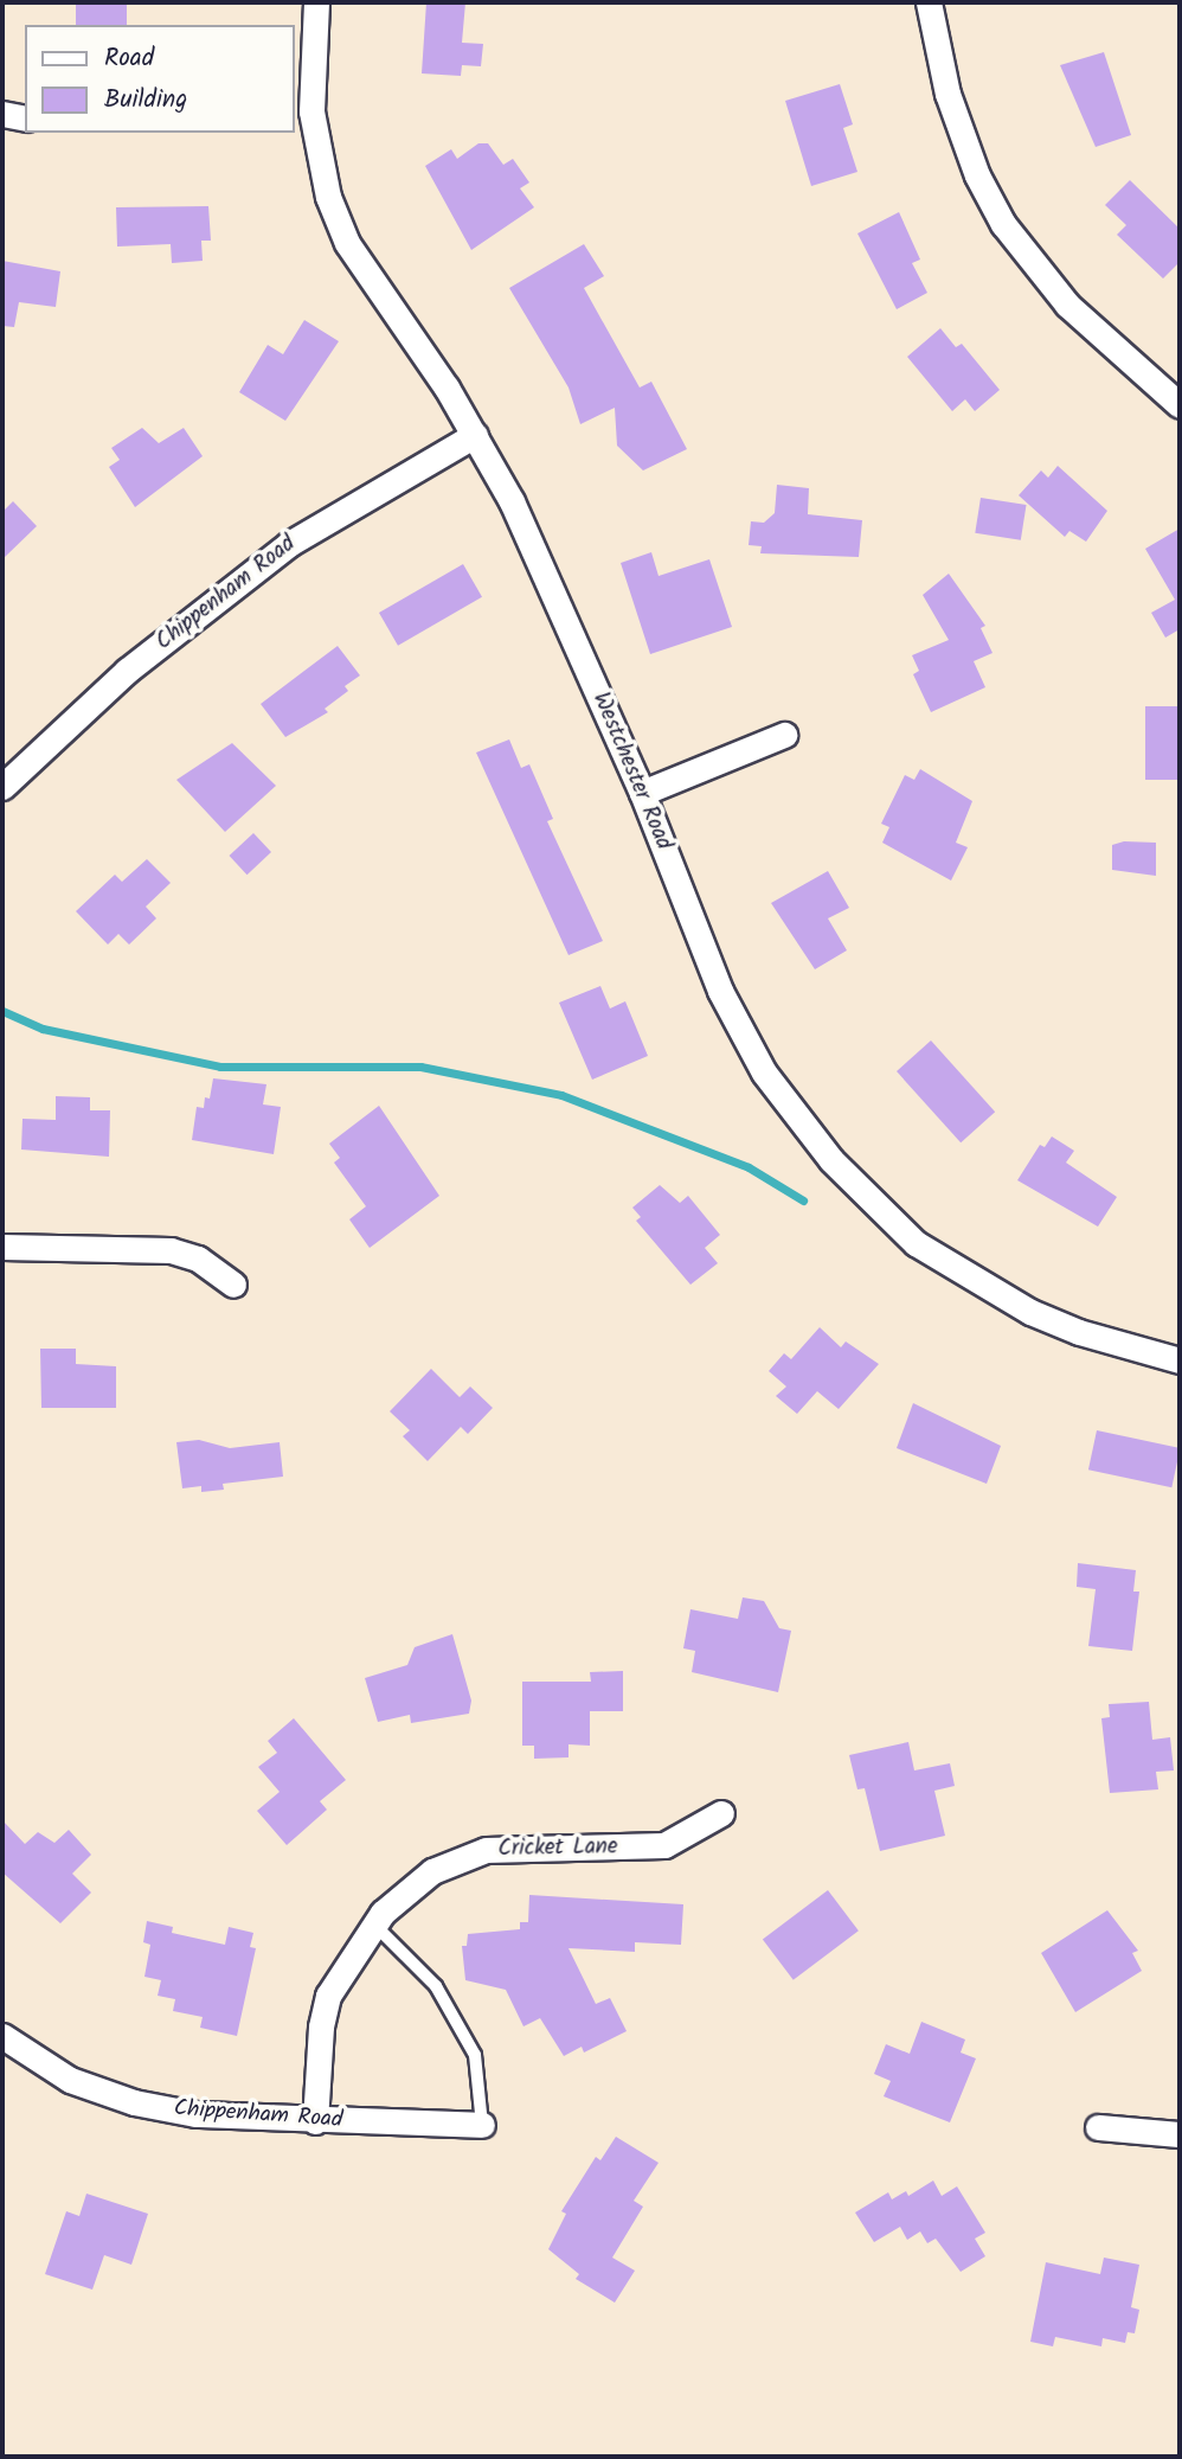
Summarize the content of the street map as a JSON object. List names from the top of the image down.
{
  "streets": {
    "street": ["Chippenham Road", "Westchester Road", "Cricket Lane"]
  },
  "crossings": [
    ["Chippenham Road", "Westchester Road"],
    ["Chippenham Road", "Cricket Lane"]
  ],
  "legend": ["Road", "Building"]
}
